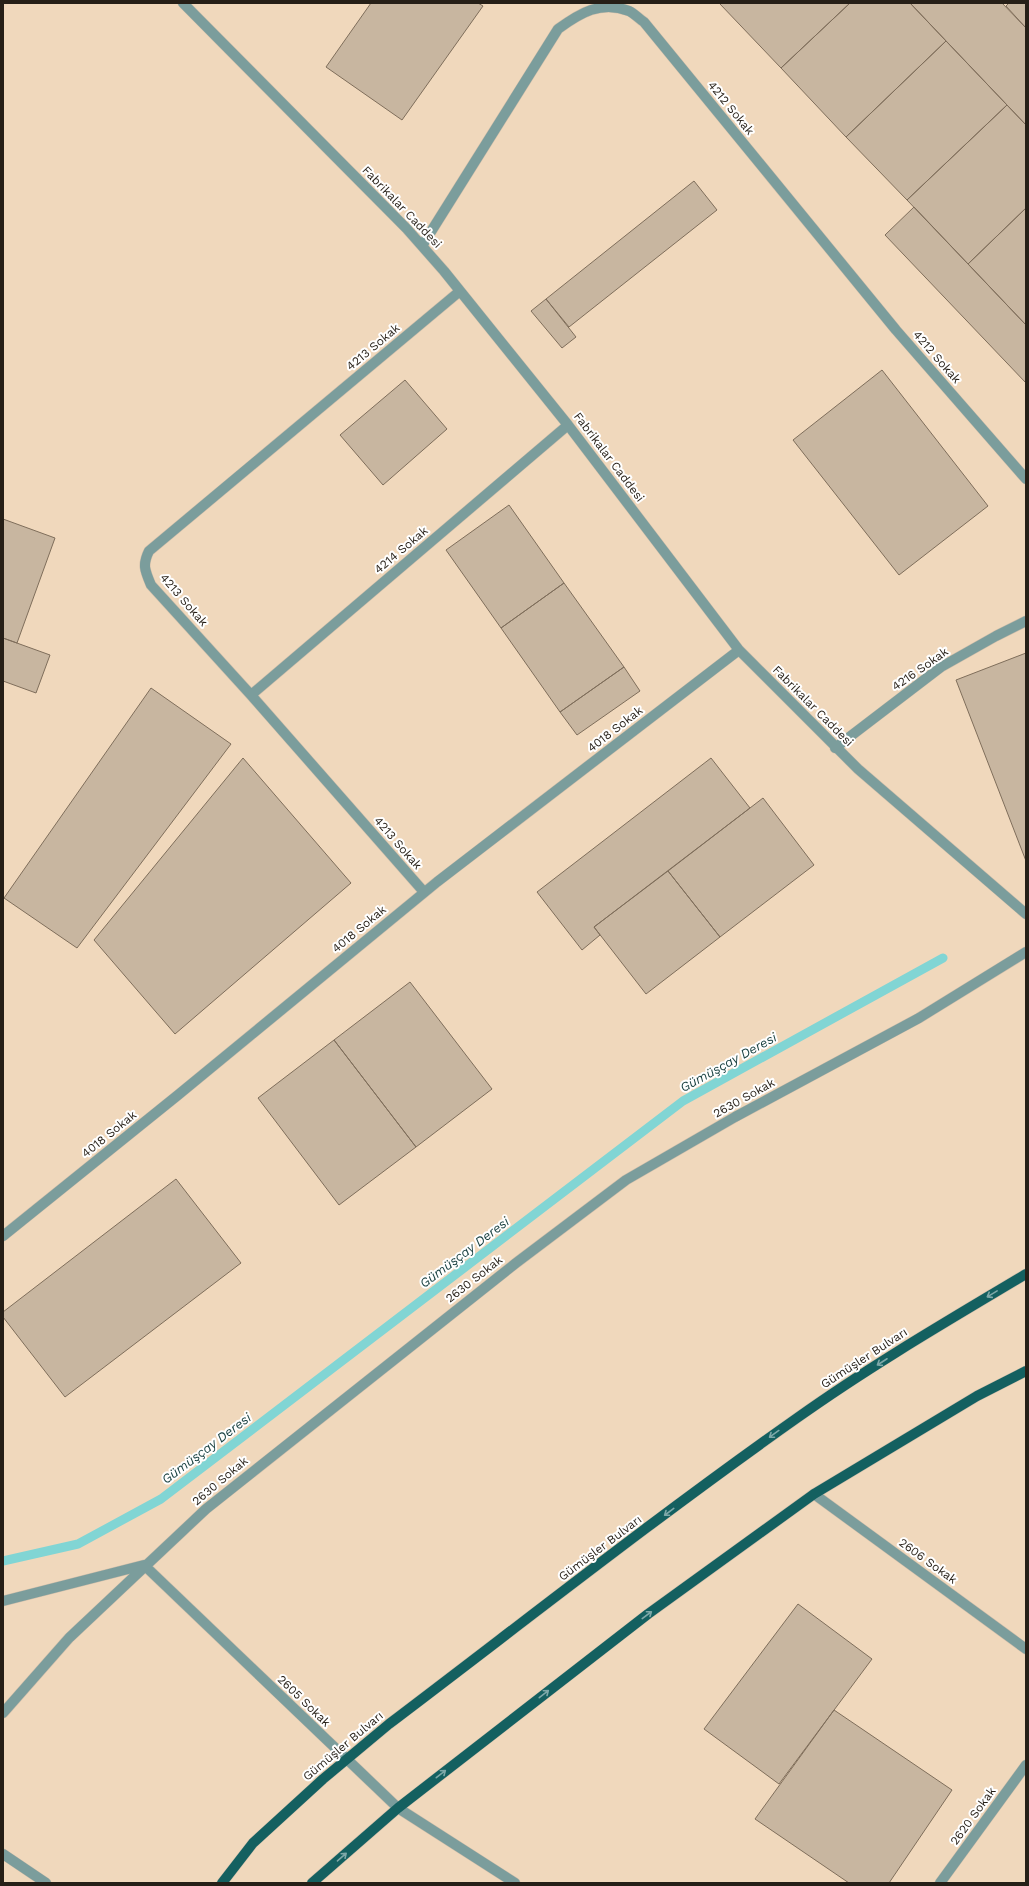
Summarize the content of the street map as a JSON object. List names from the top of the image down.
{
  "streets": {
    "main road": ["Gümüşler Bulvarı"],
    "street": [
      "4212 Sokak",
      "Fabrikalar Caddesi",
      "4213 Sokak",
      "4214 Sokak",
      "4216 Sokak",
      "4018 Sokak",
      "2630 Sokak",
      "2606 Sokak",
      "2605 Sokak",
      "2620 Sokak"
    ]
  },
  "crossings": [
    ["4212 Sokak", "Fabrikalar Caddesi"],
    ["Fabrikalar Caddesi", "4213 Sokak"],
    ["Fabrikalar Caddesi", "4214 Sokak"],
    ["Fabrikalar Caddesi", "4216 Sokak"],
    ["Fabrikalar Caddesi", "4018 Sokak"],
    ["4213 Sokak", "4214 Sokak"],
    ["4213 Sokak", "4018 Sokak"],
    ["2630 Sokak", "2605 Sokak"],
    ["Gümüşler Bulvarı", "2605 Sokak"]
  ],
  "water": ["Gümüşçay Deresi"]
}
